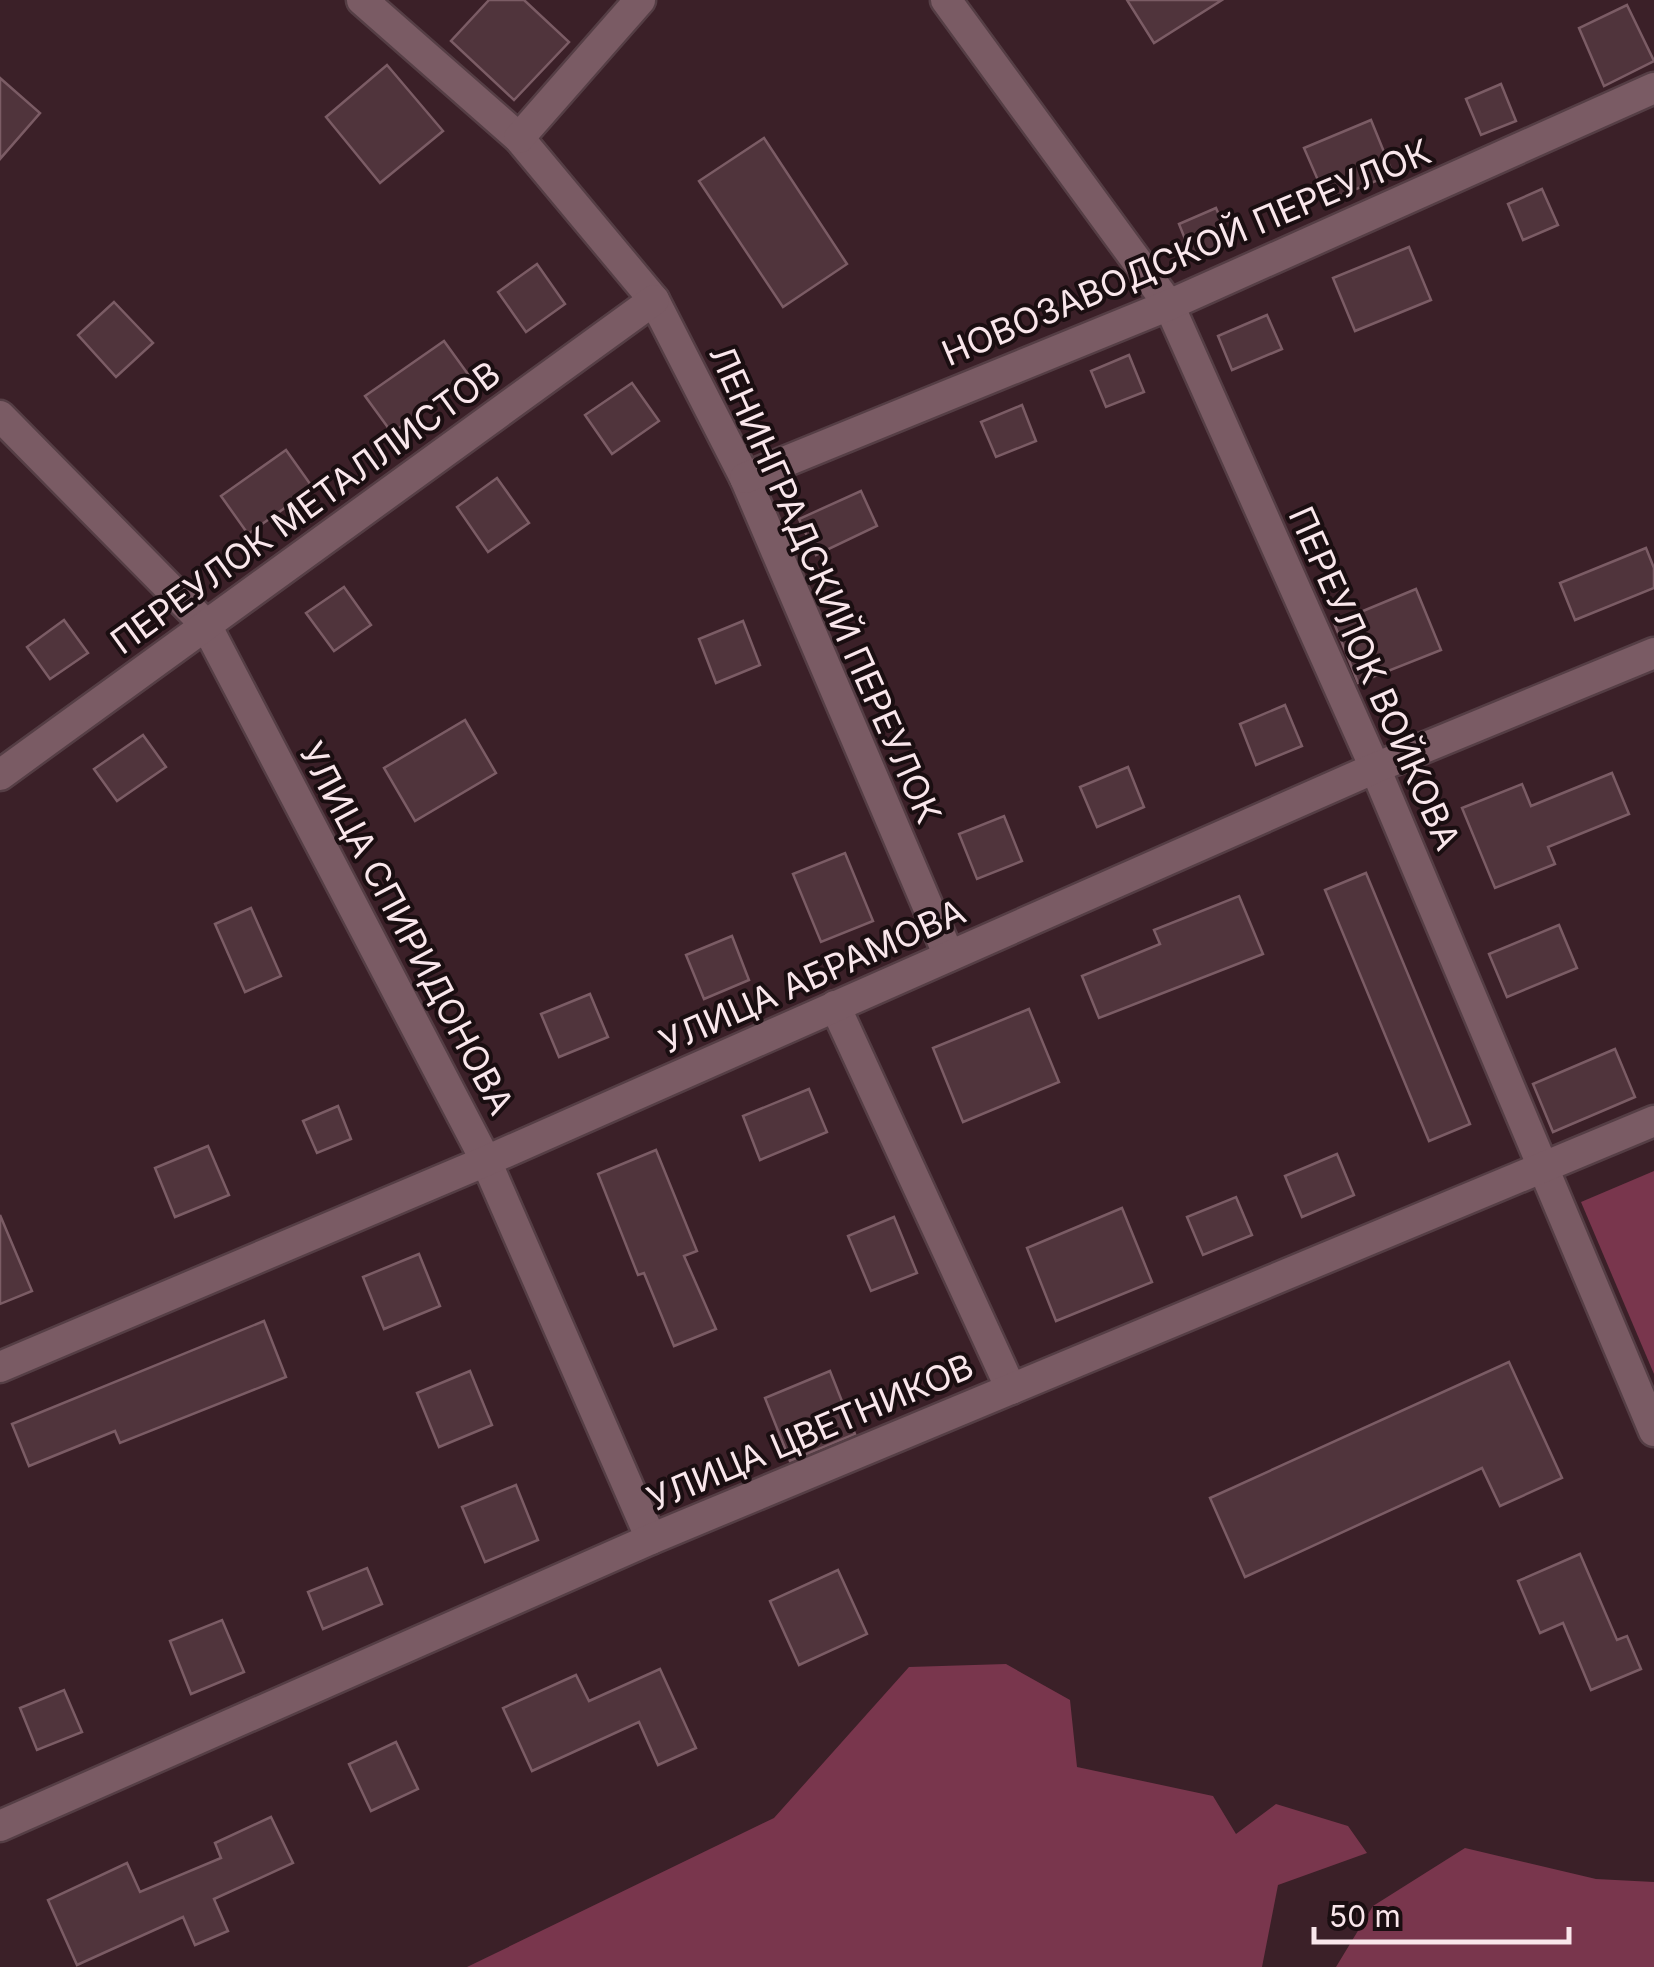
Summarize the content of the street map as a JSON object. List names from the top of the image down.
{
  "streets": {
    "street": [
      "НОВОЗАВОДСКОЙ ПЕРЕУЛОК",
      "ПЕРЕУЛОК МЕТАЛЛИСТОВ",
      "ЛЕНИНГРАДСКИЙ ПЕРЕУЛОК",
      "ПЕРЕУЛОК ВОЙКОВА",
      "УЛИЦА СПИРИДОНОВА",
      "УЛИЦА АБРАМОВА",
      "УЛИЦА ЦВЕТНИКОВ"
    ]
  },
  "crossings": [
    ["НОВОЗАВОДСКОЙ ПЕРЕУЛОК", "ЛЕНИНГРАДСКИЙ ПЕРЕУЛОК"],
    ["НОВОЗАВОДСКОЙ ПЕРЕУЛОК", "ПЕРЕУЛОК ВОЙКОВА"],
    ["ПЕРЕУЛОК МЕТАЛЛИСТОВ", "ЛЕНИНГРАДСКИЙ ПЕРЕУЛОК"],
    ["ПЕРЕУЛОК МЕТАЛЛИСТОВ", "УЛИЦА СПИРИДОНОВА"],
    ["ЛЕНИНГРАДСКИЙ ПЕРЕУЛОК", "УЛИЦА АБРАМОВА"],
    ["ПЕРЕУЛОК ВОЙКОВА", "УЛИЦА АБРАМОВА"],
    ["ПЕРЕУЛОК ВОЙКОВА", "УЛИЦА ЦВЕТНИКОВ"],
    ["УЛИЦА СПИРИДОНОВА", "УЛИЦА АБРАМОВА"],
    ["УЛИЦА СПИРИДОНОВА", "УЛИЦА ЦВЕТНИКОВ"]
  ],
  "scale_bar": "50 m"
}
